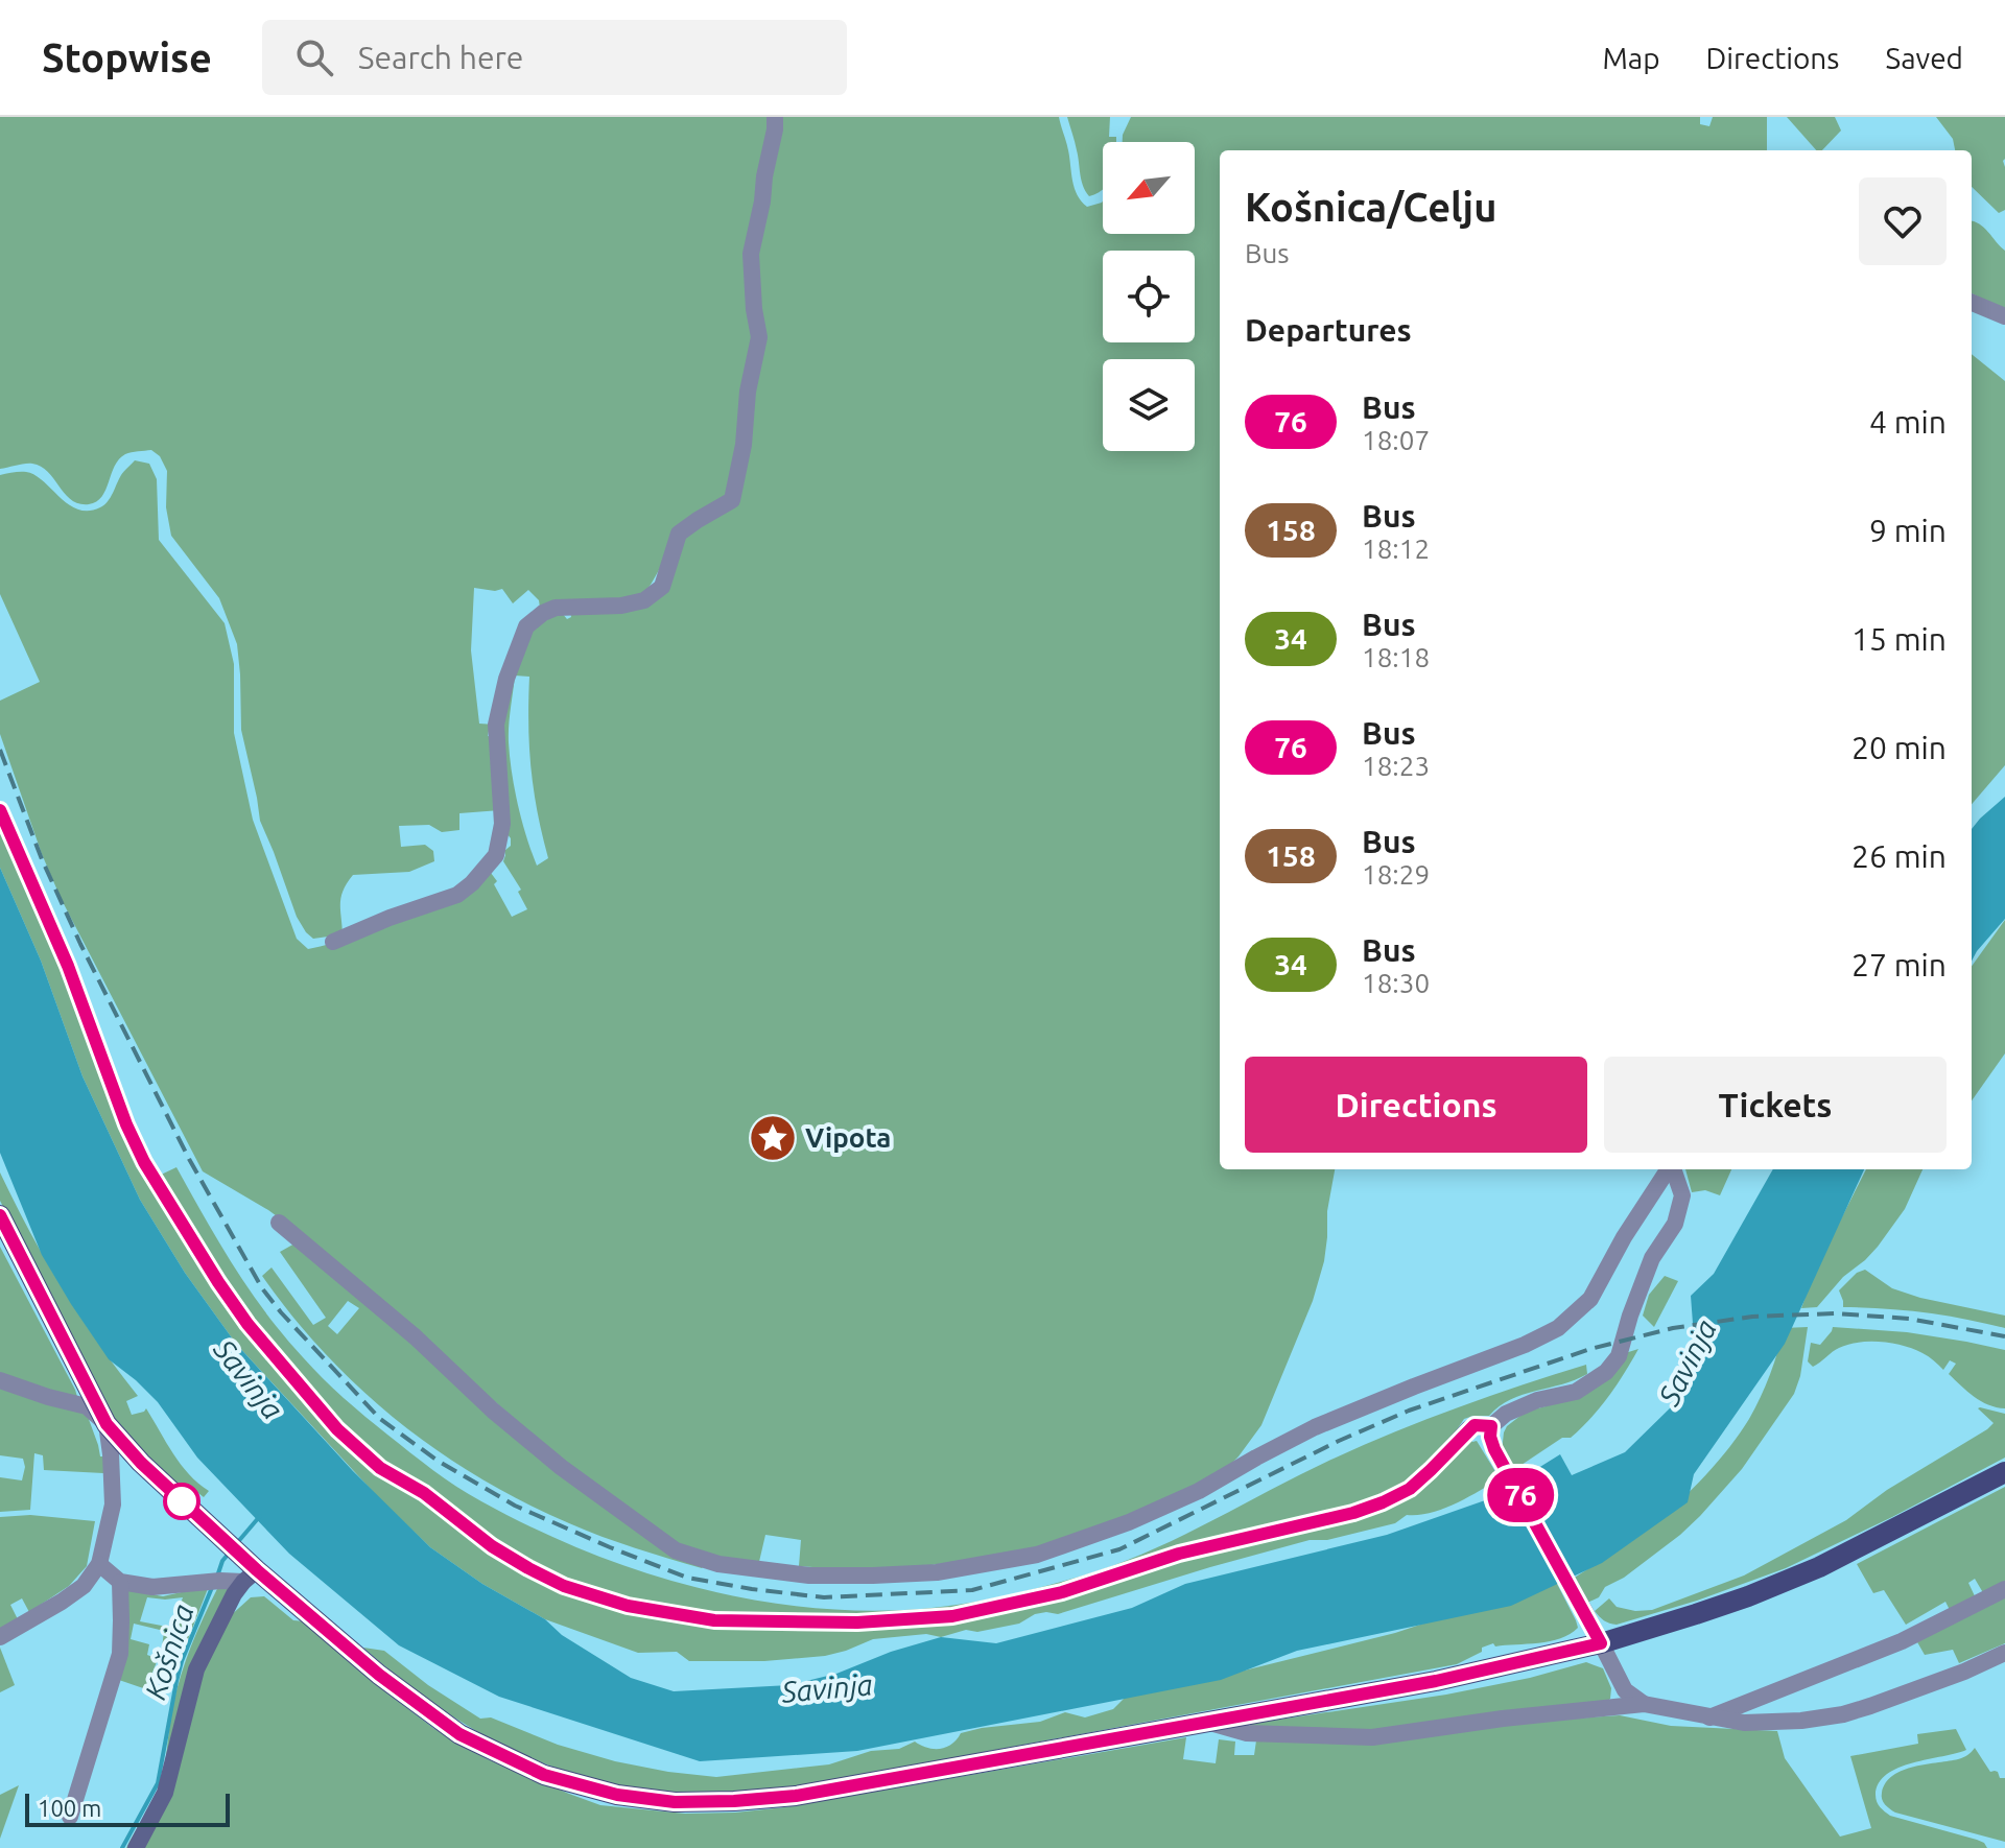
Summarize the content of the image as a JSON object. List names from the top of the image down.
{
  "water": ["Savinja", "Košnica"],
  "places": {
    "place": ["Vipota"]
  },
  "lines": ["bus line 76"],
  "scale_bar": "100 m",
  "north": "bottom left",
  "page": {
    "header": "Stopwise",
    "search": "Search here",
    "nav": ["Map", "Directions", "Saved"],
    "on_map": "76",
    "heading": [
      ["Košnica/Celju", "Bus"],
      "Departures"
    ],
    "list": [
      {
        "mark": "76",
        "name": "Bus",
        "note": "18:07",
        "value": "4 min"
      },
      {
        "mark": "158",
        "name": "Bus",
        "note": "18:12",
        "value": "9 min"
      },
      {
        "mark": "34",
        "name": "Bus",
        "note": "18:18",
        "value": "15 min"
      },
      {
        "mark": "76",
        "name": "Bus",
        "note": "18:23",
        "value": "20 min"
      },
      {
        "mark": "158",
        "name": "Bus",
        "note": "18:29",
        "value": "26 min"
      },
      {
        "mark": "34",
        "name": "Bus",
        "note": "18:30",
        "value": "27 min"
      }
    ],
    "buttons": ["Directions", "Tickets"],
    "scale": "100 m"
  }
}
